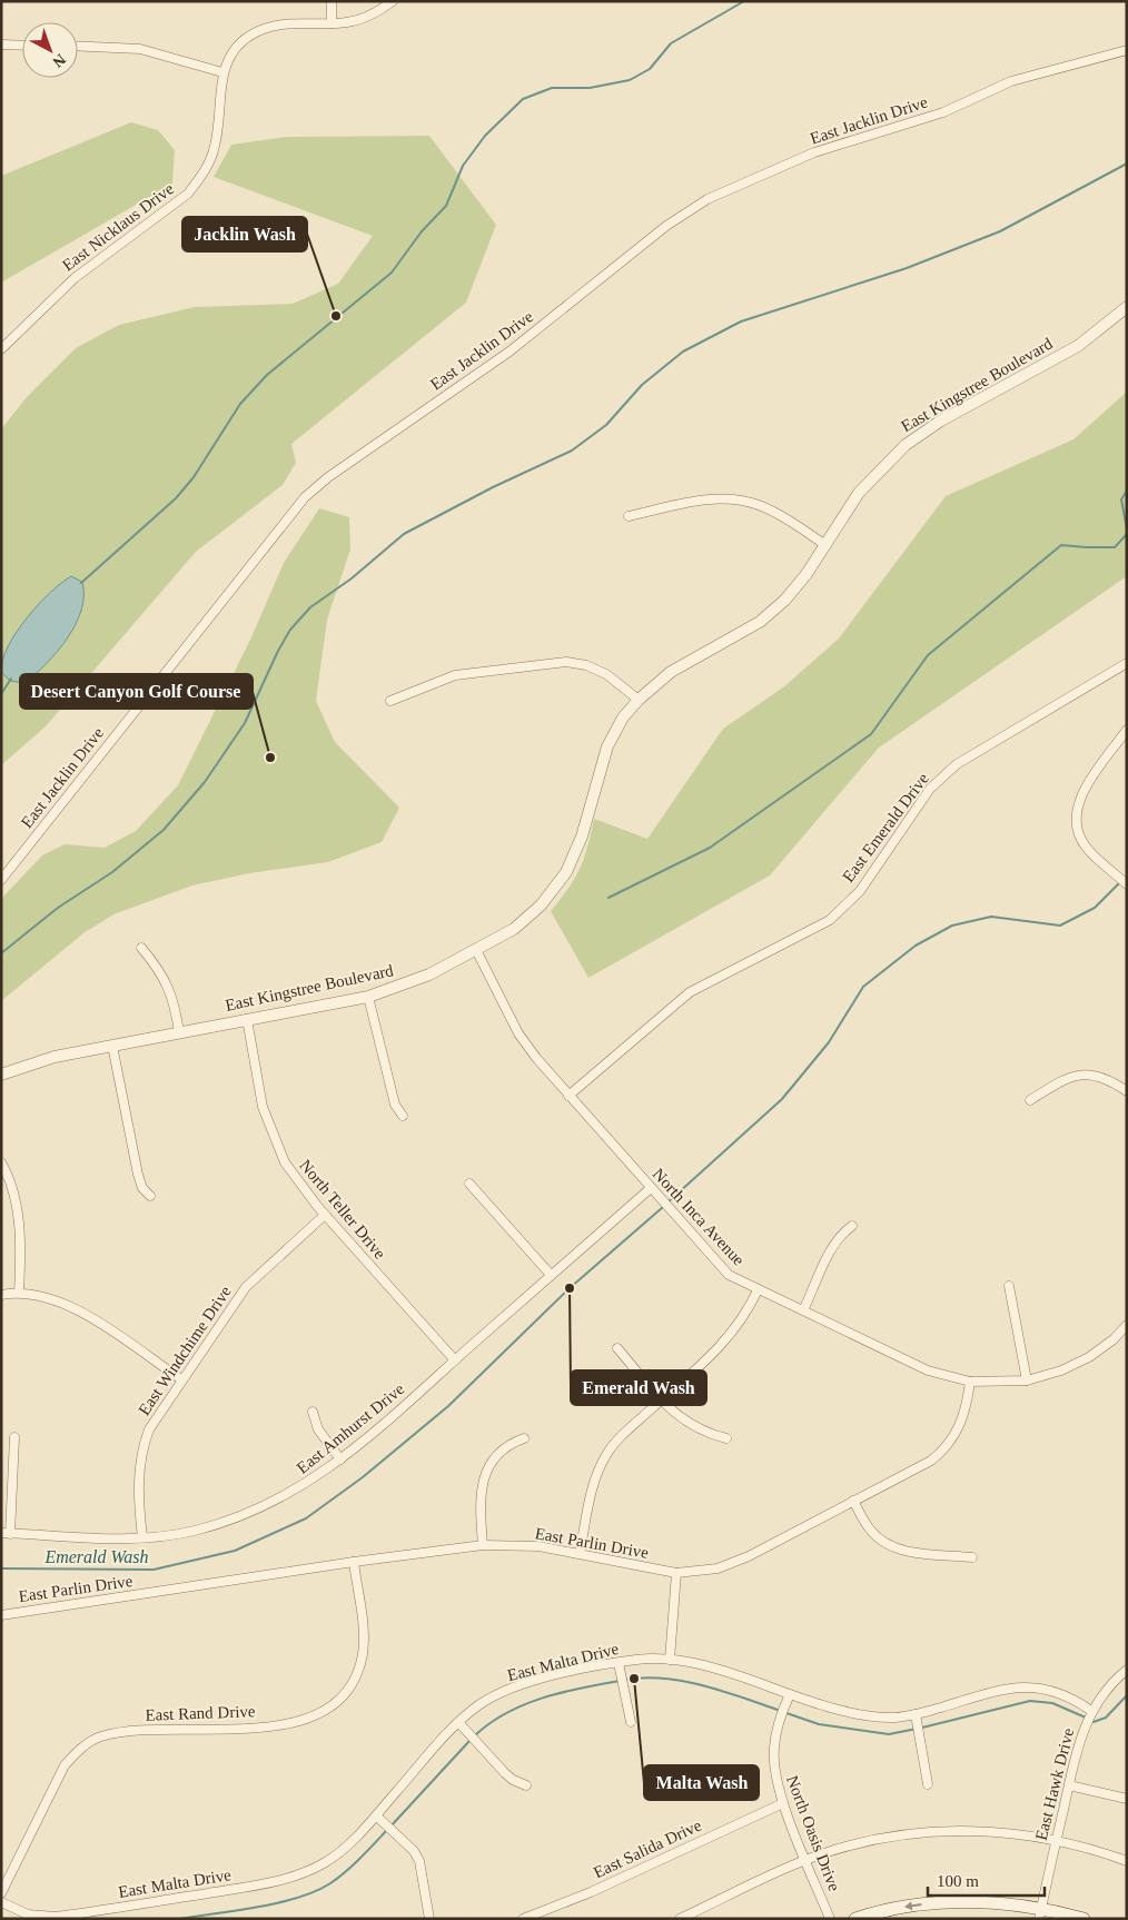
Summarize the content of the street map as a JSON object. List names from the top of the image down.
{
  "streets": {
    "street": [
      "East Jacklin Drive",
      "East Nicklaus Drive",
      "East Kingstree Boulevard",
      "East Emerald Drive",
      "North Teller Drive",
      "North Inca Avenue",
      "East Windchime Drive",
      "East Amhurst Drive",
      "East Parlin Drive",
      "East Malta Drive",
      "East Rand Drive",
      "East Hawk Drive",
      "North Oasis Drive",
      "East Salida Drive"
    ]
  },
  "crossings": [
    ["East Kingstree Boulevard", "North Teller Drive"],
    ["East Kingstree Boulevard", "North Inca Avenue"],
    ["East Emerald Drive", "North Inca Avenue"],
    ["North Teller Drive", "East Windchime Drive"],
    ["North Teller Drive", "East Amhurst Drive"],
    ["North Inca Avenue", "East Amhurst Drive"],
    ["North Inca Avenue", "East Parlin Drive"],
    ["East Windchime Drive", "East Amhurst Drive"],
    ["East Parlin Drive", "East Rand Drive"],
    ["East Malta Drive", "East Hawk Drive"],
    ["East Malta Drive", "North Oasis Drive"],
    ["North Oasis Drive", "East Salida Drive"]
  ],
  "water": ["Emerald Wash"],
  "places": [
    "Jacklin Wash",
    "Desert Canyon Golf Course",
    "Emerald Wash",
    "Malta Wash"
  ],
  "scale_bar": "100 m",
  "north": "bottom right"
}
